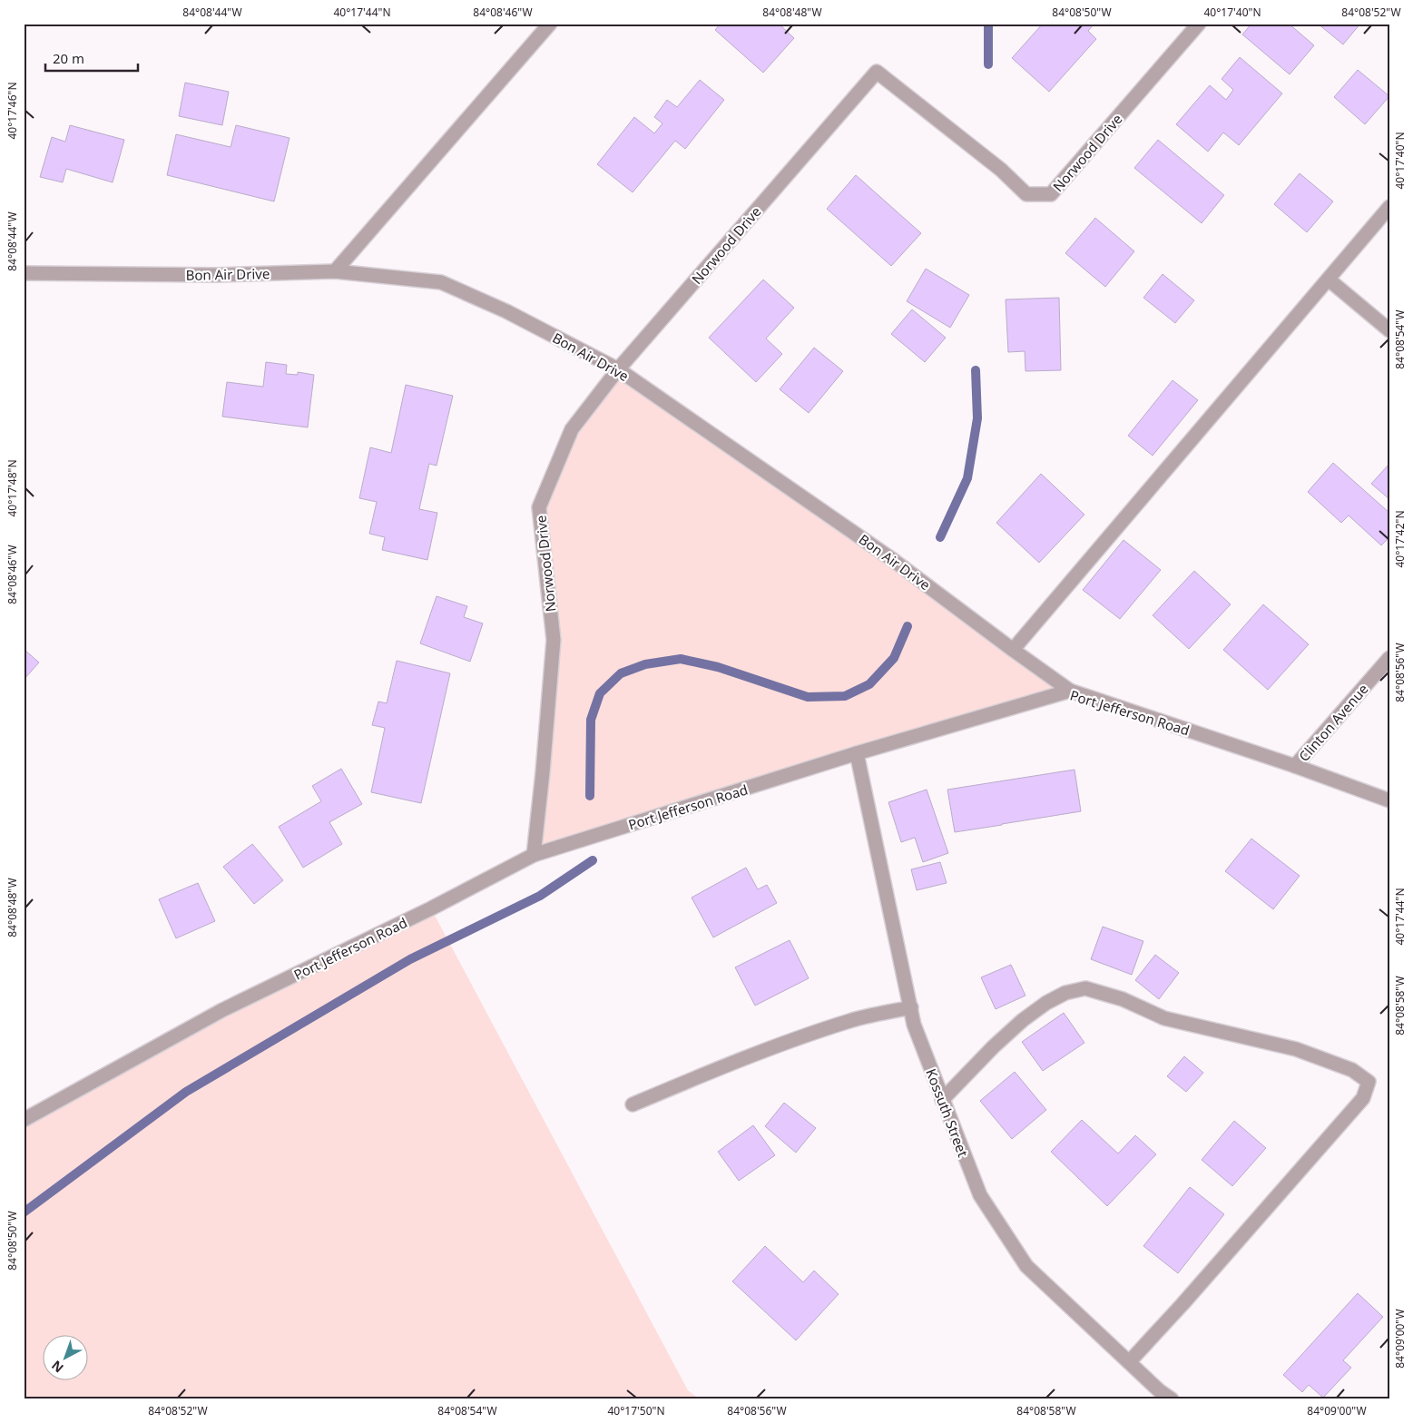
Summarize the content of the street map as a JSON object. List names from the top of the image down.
{
  "streets": {
    "street": [
      "Norwood Drive",
      "Bon Air Drive",
      "Port Jefferson Road",
      "Clinton Avenue",
      "Kossuth Street"
    ]
  },
  "crossings": [
    ["Norwood Drive", "Bon Air Drive"],
    ["Norwood Drive", "Port Jefferson Road"],
    ["Bon Air Drive", "Port Jefferson Road"],
    ["Port Jefferson Road", "Clinton Avenue"],
    ["Port Jefferson Road", "Kossuth Street"]
  ],
  "scale_bar": "20 m",
  "north": "bottom left",
  "coordinates": [
    "84°08'44\"W",
    "40°17'44\"N",
    "84°08'46\"W",
    "84°08'48\"W",
    "84°08'50\"W",
    "40°17'40\"N",
    "84°08'52\"W",
    "40°17'46\"N",
    "84°08'54\"W",
    "40°17'48\"N",
    "40°17'42\"N",
    "84°08'56\"W",
    "84°08'58\"W",
    "84°09'00\"W",
    "40°17'50\"N"
  ]
}
